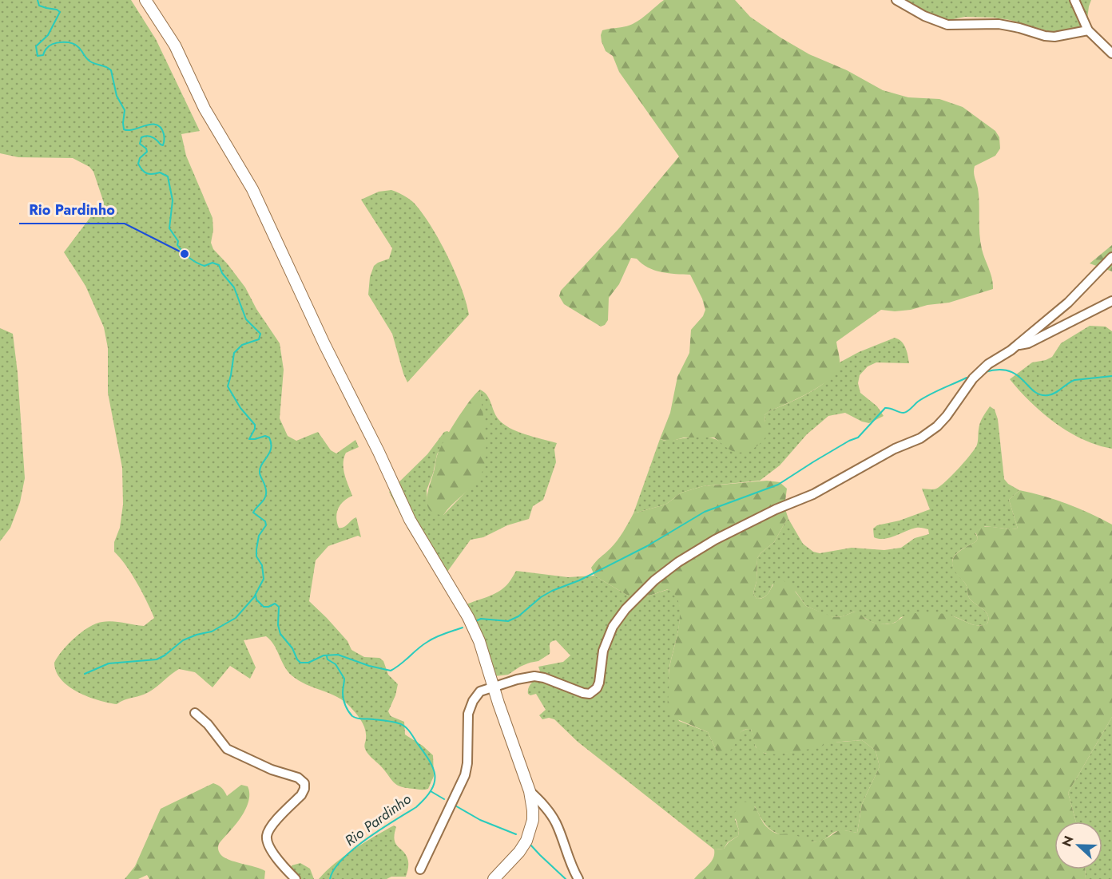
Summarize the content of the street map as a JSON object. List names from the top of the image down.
{
  "water": ["Rio Pardinho"],
  "places": ["Rio Pardinho"],
  "north": "left"
}
